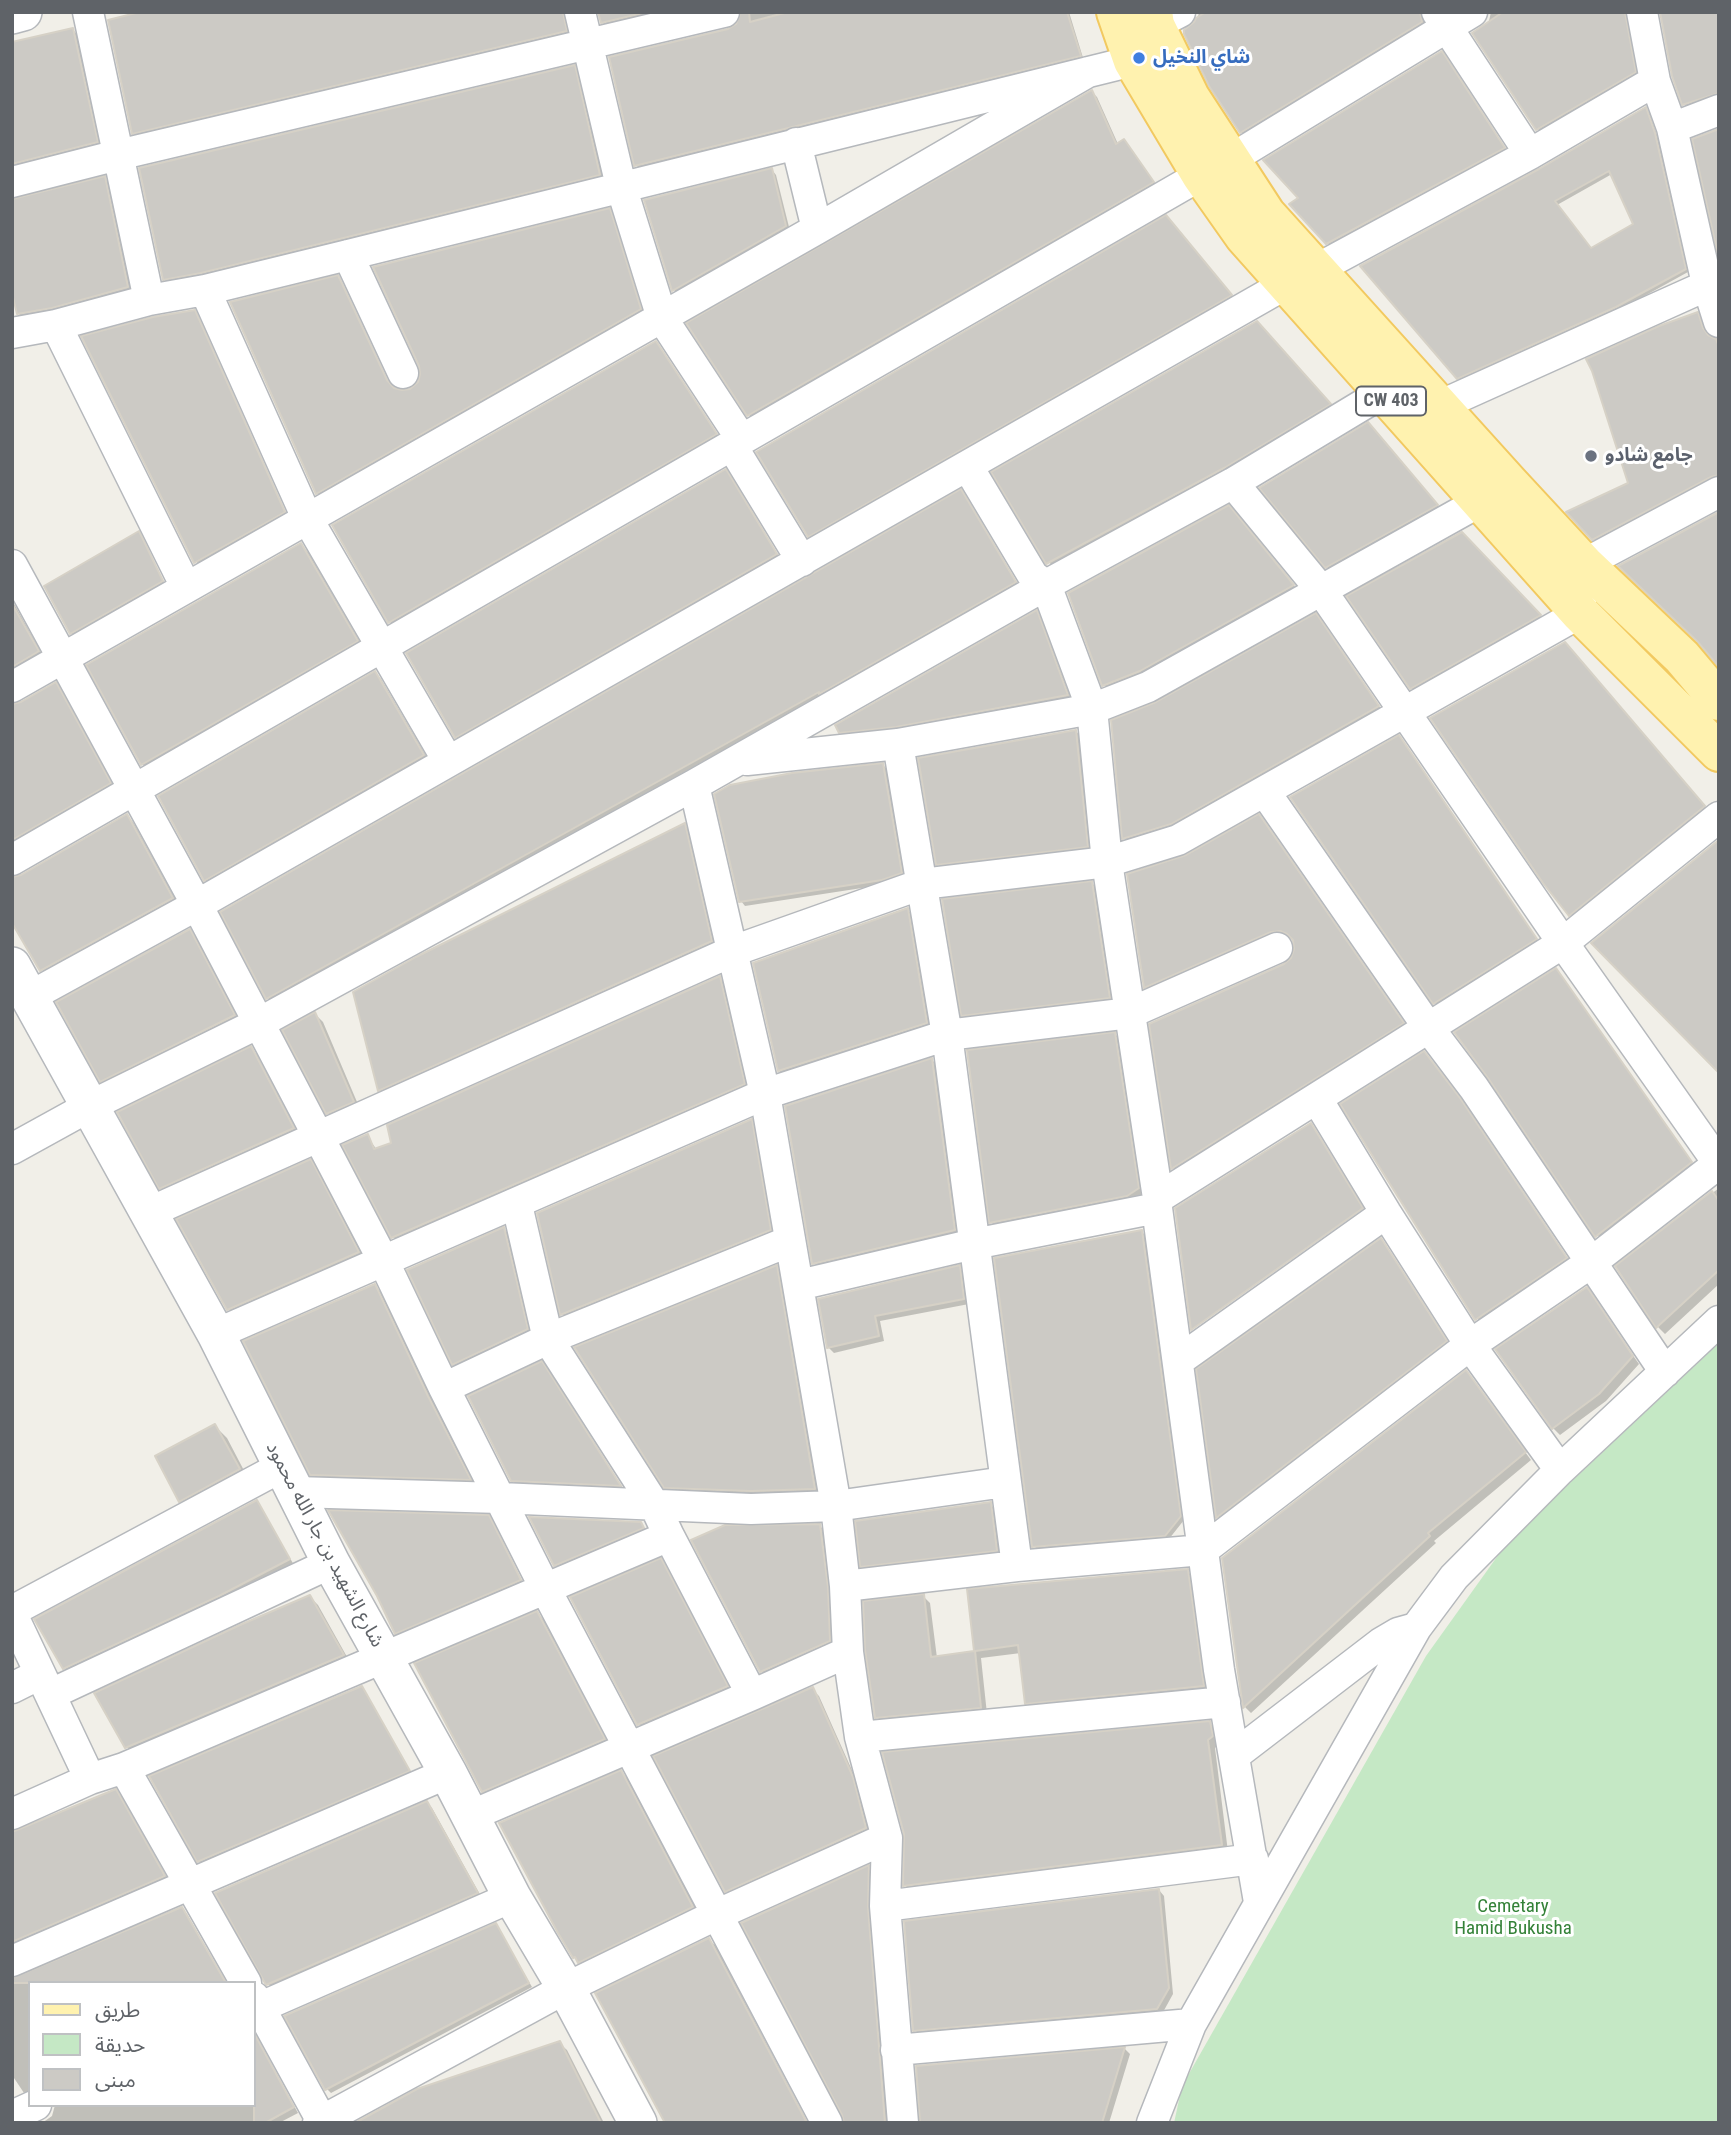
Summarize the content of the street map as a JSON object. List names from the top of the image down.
{
  "streets": {
    "main road": ["CW 403"],
    "street": ["شارع الشهيد بن جار الله محمود"]
  },
  "parks": ["Cemetary Hamid Bukusha"],
  "places": ["شاي النخيل", "جامع شادو"],
  "legend": ["طريق", "حديقة", "مبنى"]
}
